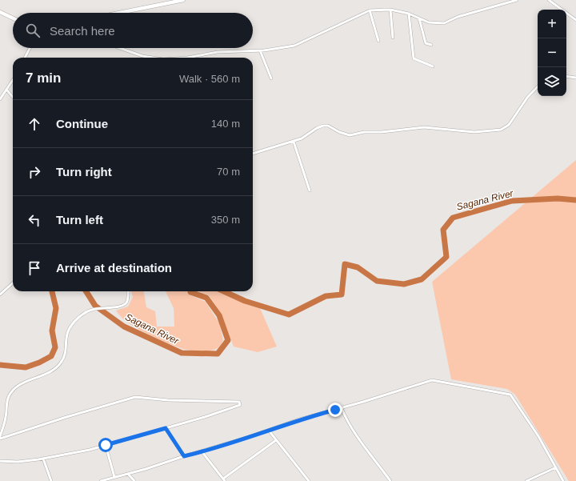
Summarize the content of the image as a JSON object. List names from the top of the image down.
{
  "water": ["Sagana River"],
  "page": {
    "map_buttons": ["+", "−"],
    "search": "Search here",
    "heading": ["7 min", "Walk · 560 m"],
    "list": [
      ["Continue", "140 m"],
      ["Turn right", "70 m"],
      ["Turn left", "350 m"],
      "Arrive at destination"
    ]
  }
}
